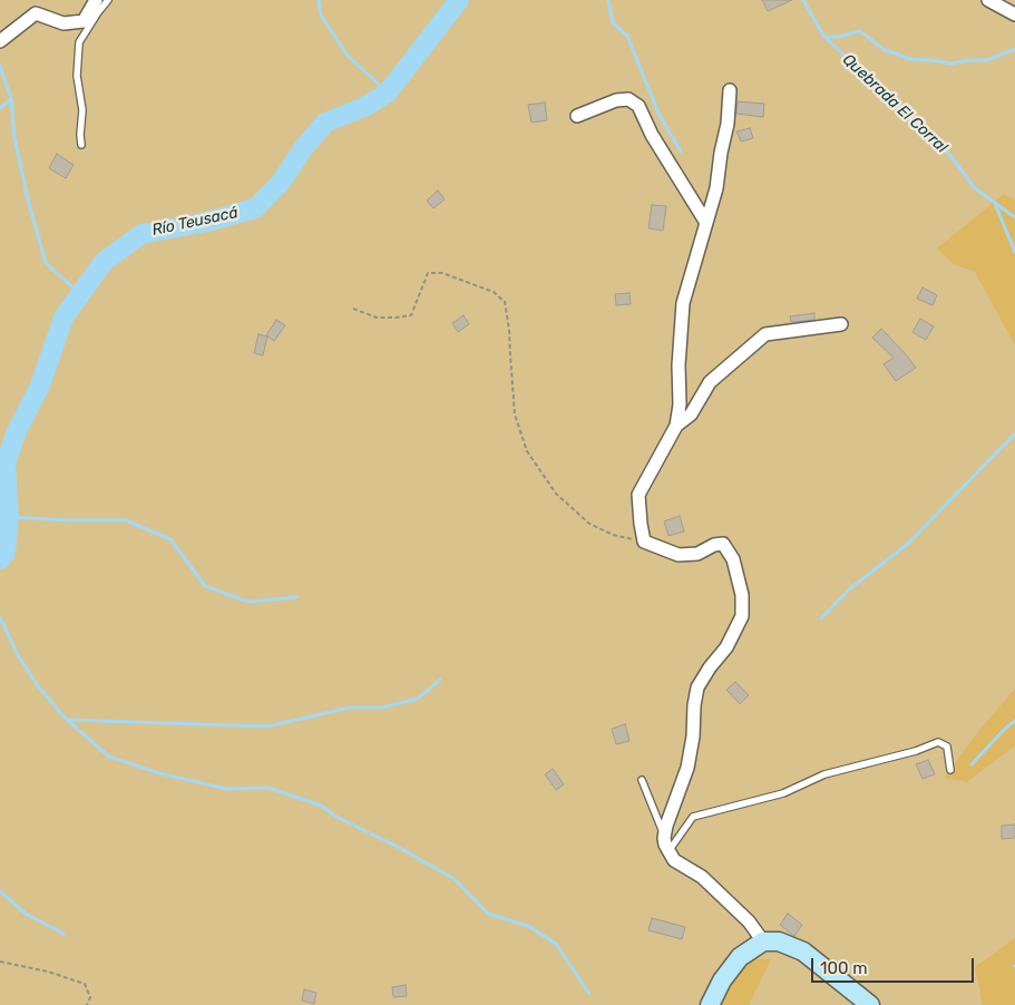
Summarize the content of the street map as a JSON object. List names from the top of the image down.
{
  "water": ["Quebrada El Corral", "Río Teusacá"],
  "scale_bar": "100 m"
}
